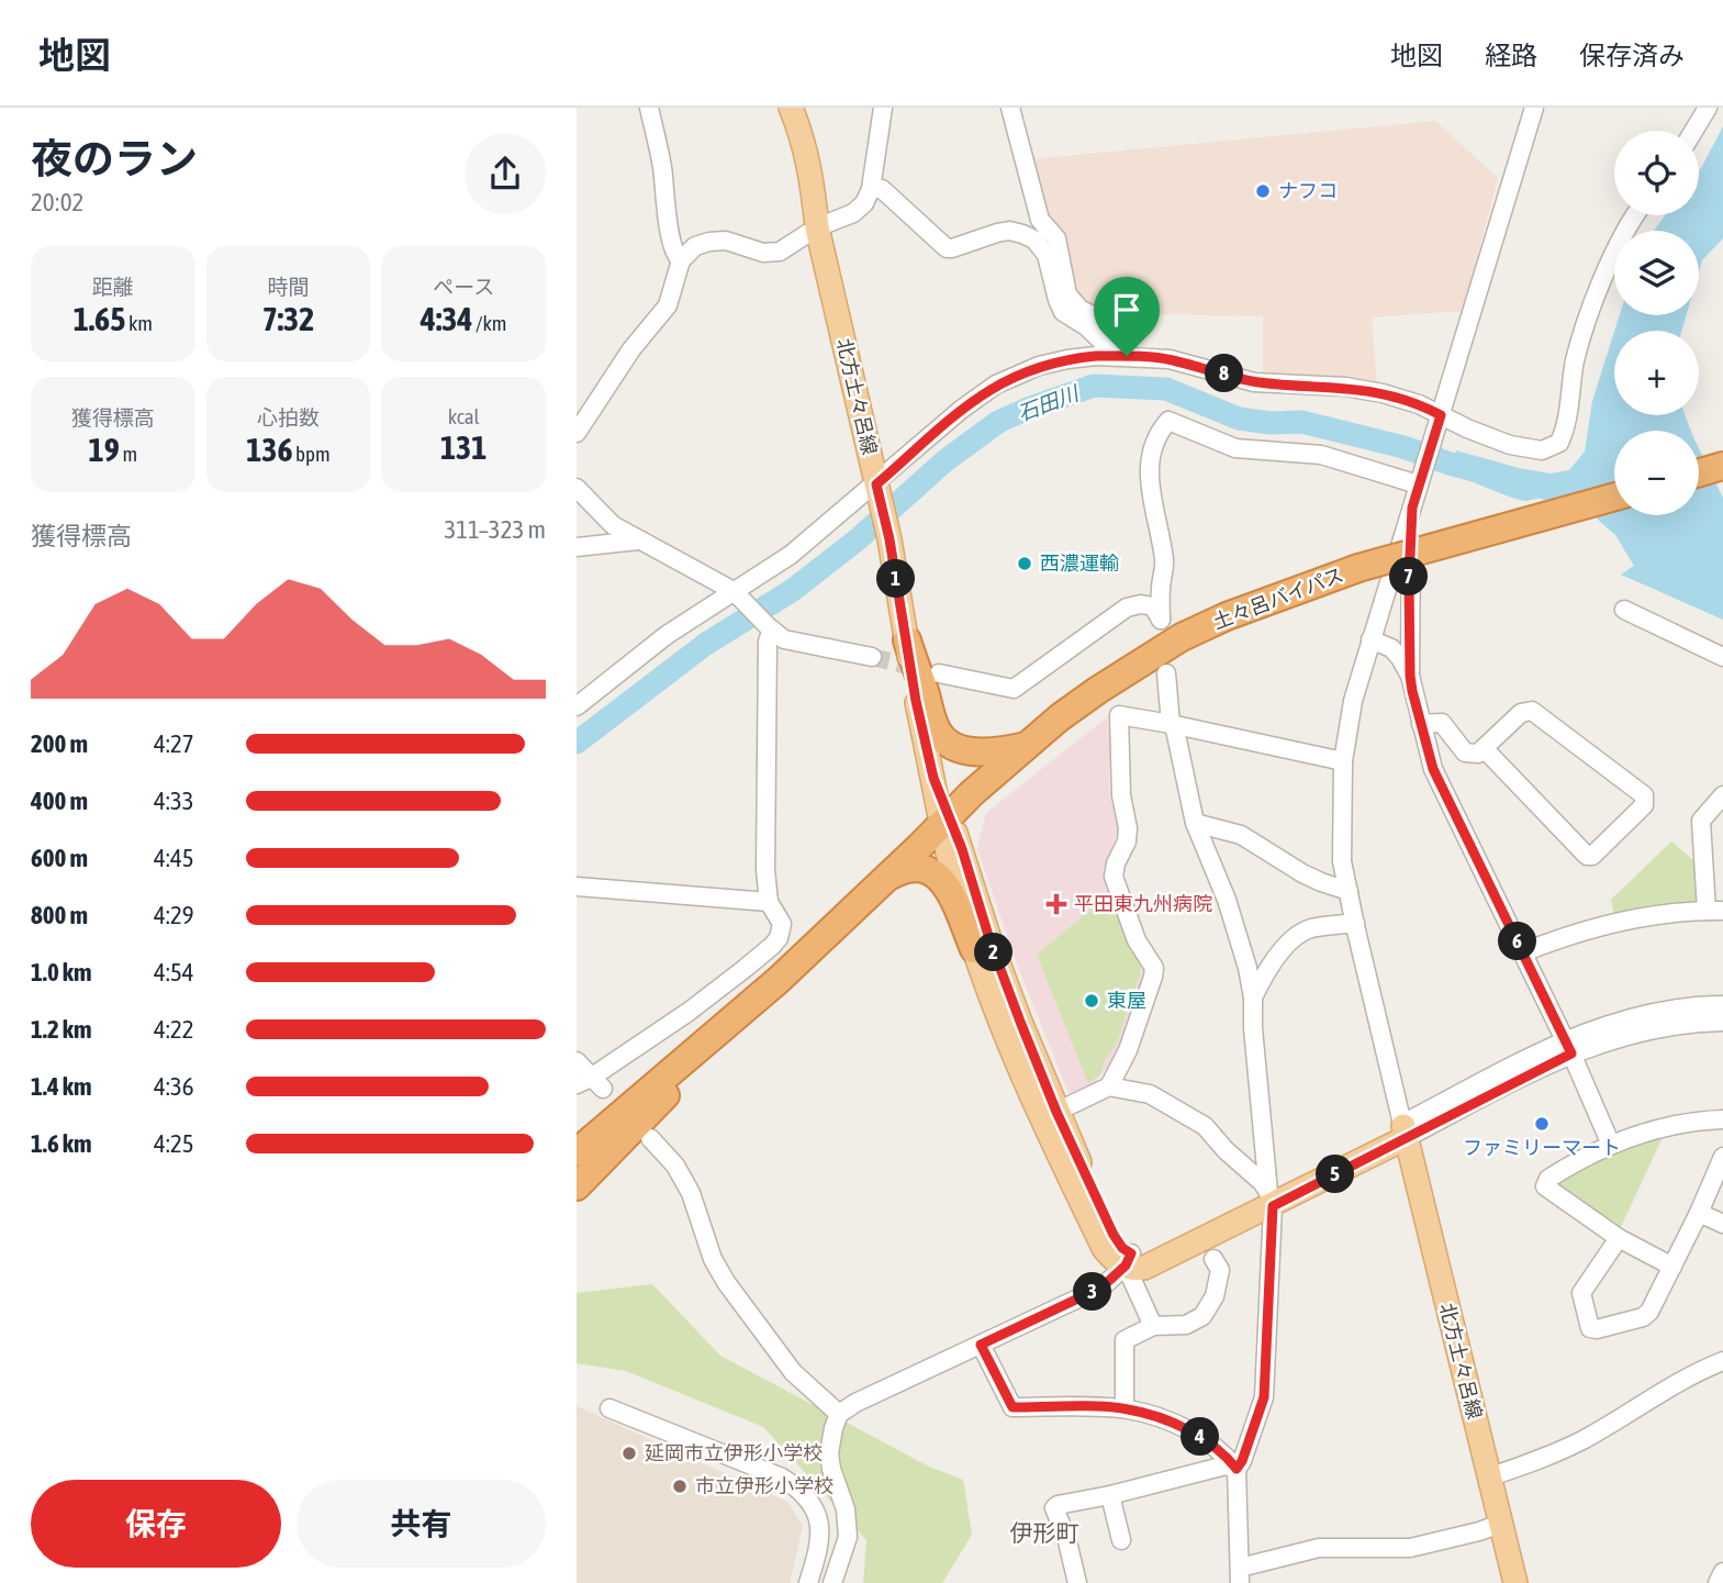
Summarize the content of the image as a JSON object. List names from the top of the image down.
{
  "streets": {
    "highway": ["土々呂バイパス"],
    "main road": ["北方土々呂線"]
  },
  "crossings": [
    ["北方土々呂線", "土々呂バイパス"]
  ],
  "districts": ["伊形町"],
  "water": ["石田川"],
  "places": {
    "other": [
      "ナフコ",
      "西濃運輸",
      "東屋",
      "ファミリーマート",
      "延岡市立伊形小学校",
      "市立伊形小学校"
    ],
    "health": ["平田東九州病院"]
  },
  "page": {
    "header": "地図",
    "nav": ["地図", "経路", "保存済み"],
    "heading": ["夜のラン", "20:02"],
    "map_buttons": ["+", "−"],
    "stats": [
      ["距離", "1.65 km"],
      ["時間", "7:32"],
      ["ペース", "4:34 /km"],
      ["獲得標高", "19 m"],
      ["心拍数", "136 bpm"],
      ["kcal", "131"]
    ],
    "pins": [
      "8",
      "7",
      "1",
      "6",
      "2",
      "5",
      "3",
      "4"
    ],
    "chart": ["獲得標高", "311–323 m"],
    "list": [
      {
        "name": "200 m",
        "note": "4:27"
      },
      {
        "name": "400 m",
        "note": "4:33"
      },
      {
        "name": "600 m",
        "note": "4:45"
      },
      {
        "name": "800 m",
        "note": "4:29"
      },
      {
        "name": "1.0 km",
        "note": "4:54"
      },
      {
        "name": "1.2 km",
        "note": "4:22"
      },
      {
        "name": "1.4 km",
        "note": "4:36"
      },
      {
        "name": "1.6 km",
        "note": "4:25"
      }
    ],
    "buttons": ["保存", "共有"]
  }
}
